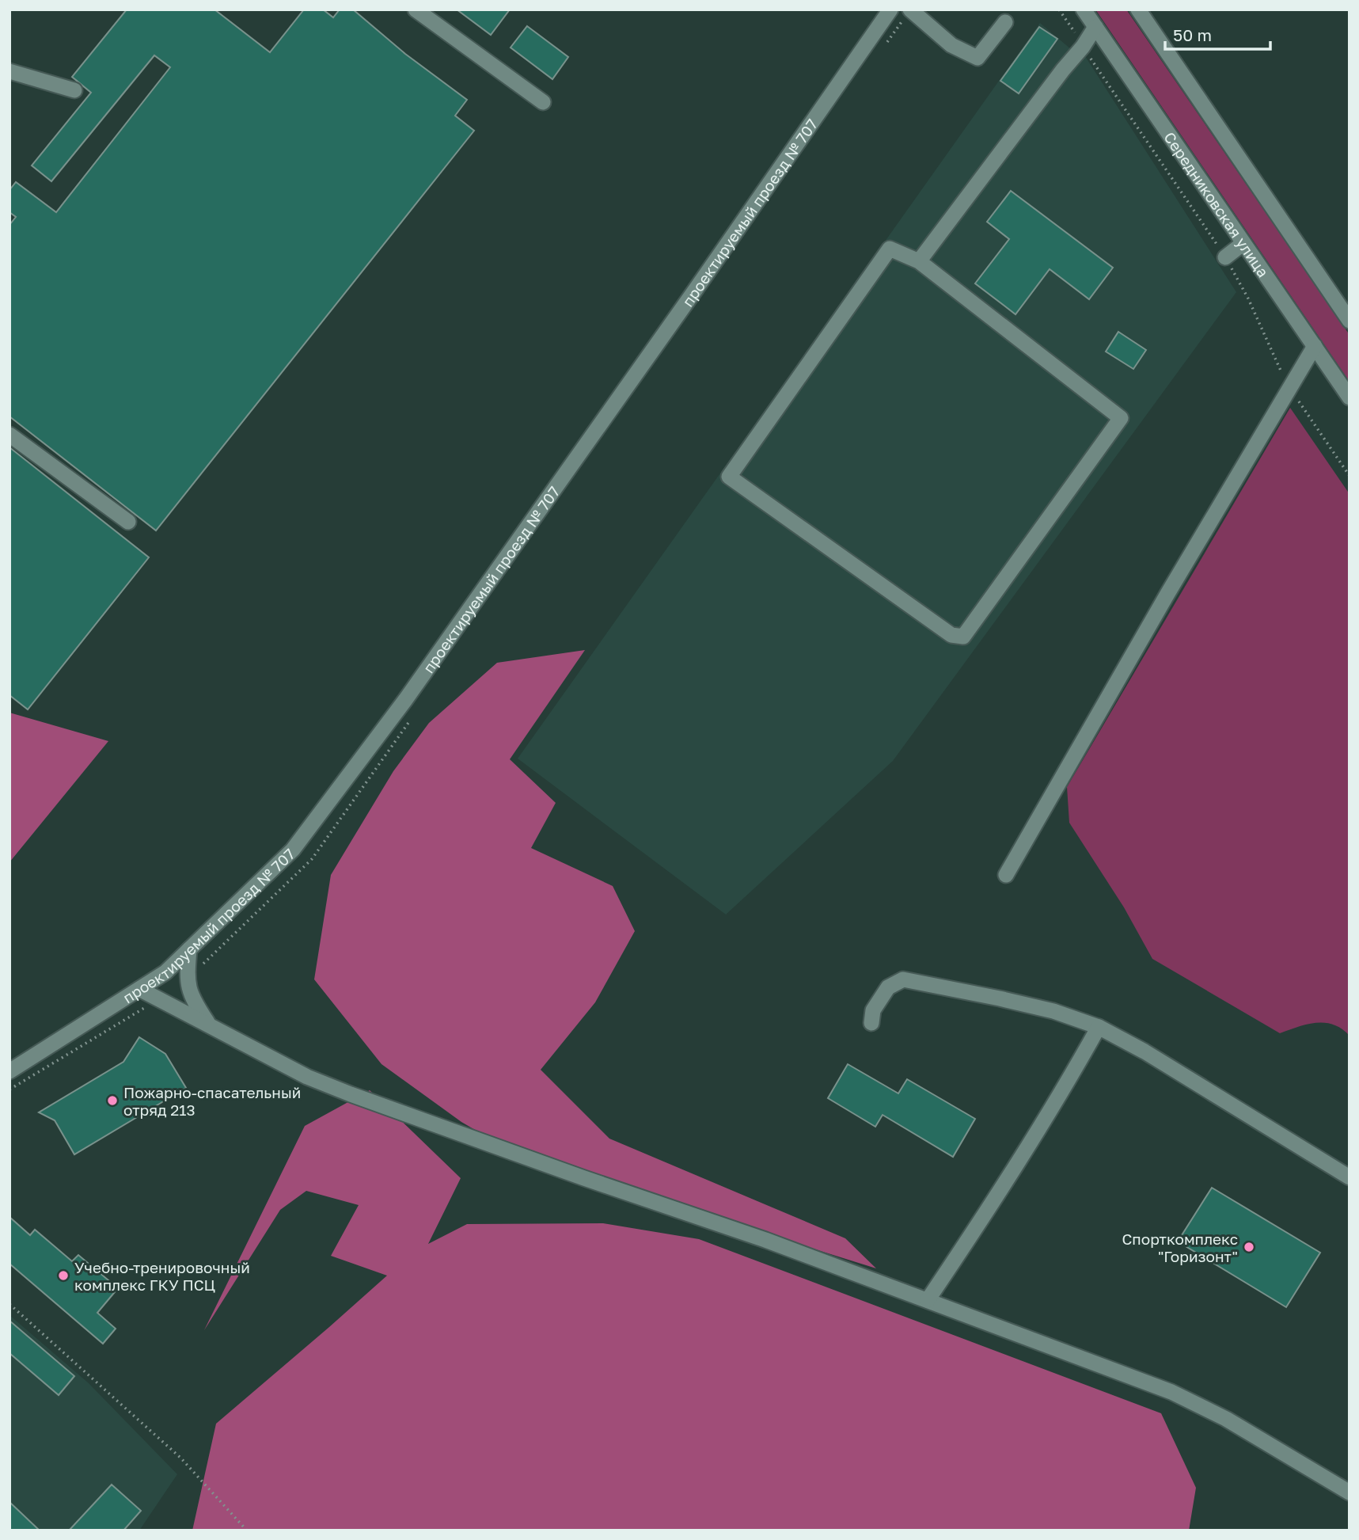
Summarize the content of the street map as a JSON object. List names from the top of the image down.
{
  "streets": {
    "street": ["Середниковская улица", "проектируемый проезд № 707"]
  },
  "places": ["Пожарно-спасательный отряд 213", "Спорткомплекс \"Горизонт\"", "Учебно-тренировочный комплекс ГКУ ПСЦ"],
  "scale_bar": "50 m"
}
